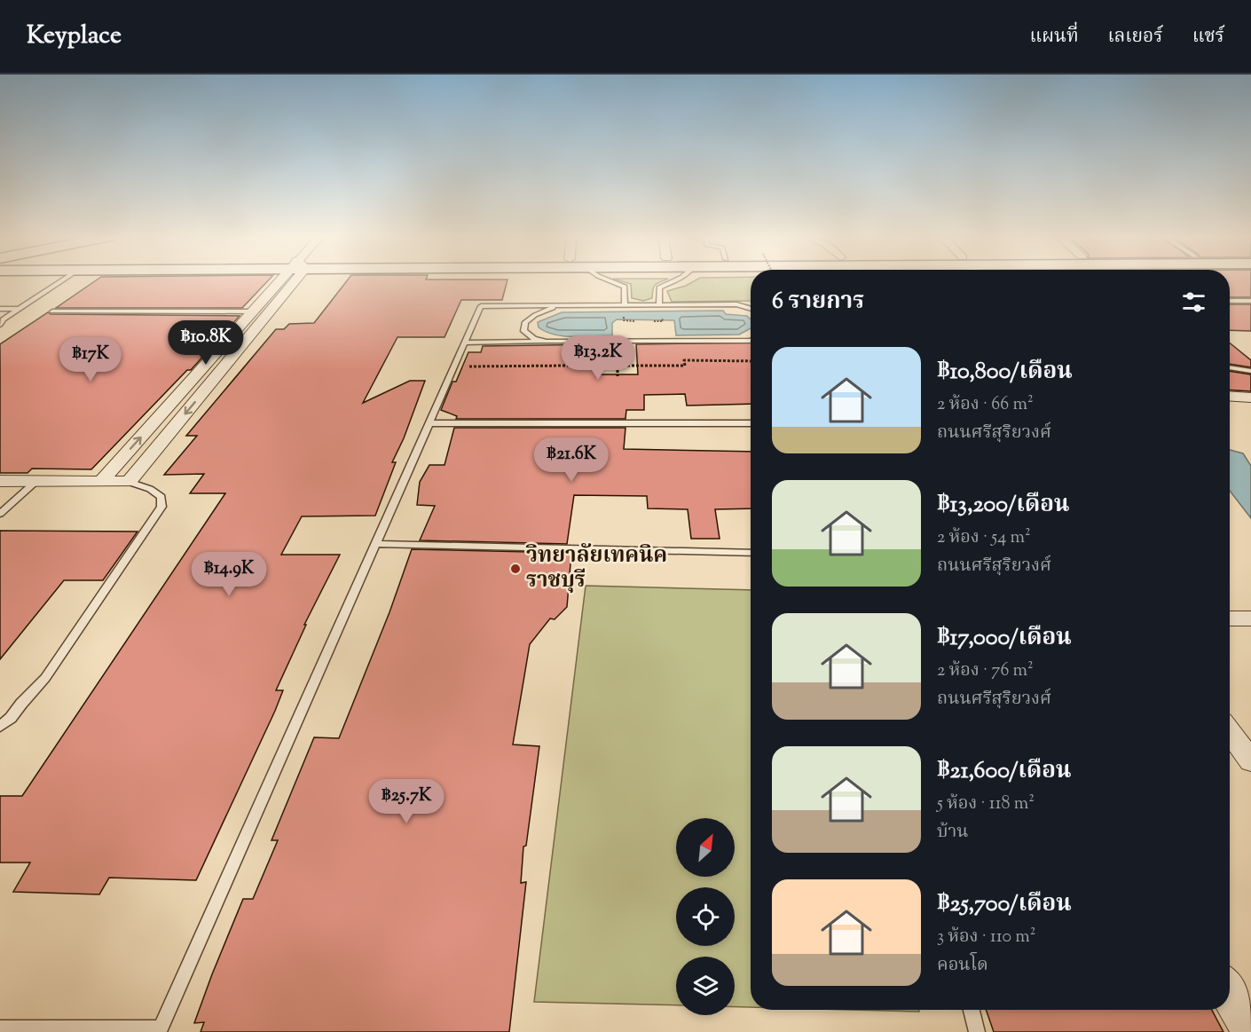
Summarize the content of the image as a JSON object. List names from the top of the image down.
{
  "places": ["วิทยาลัยเทคนิค ราชบุรี"],
  "north": "top right",
  "page": {
    "header": "Keyplace",
    "nav": ["แผนที่", "เลเยอร์", "แชร์"],
    "heading": "6 รายการ",
    "price": [
      "฿10.8K",
      "฿13.2K",
      "฿17K",
      "฿21.6K",
      "฿14.9K",
      "฿25.7K"
    ],
    "list": [
      {
        "name": "฿10,800/เดือน",
        "note": "2 ห้อง · 66 m² · ถนนศรีสุริยวงศ์"
      },
      {
        "name": "฿13,200/เดือน",
        "note": "2 ห้อง · 54 m² · ถนนศรีสุริยวงศ์"
      },
      {
        "name": "฿17,000/เดือน",
        "note": "2 ห้อง · 76 m² · ถนนศรีสุริยวงศ์"
      },
      {
        "name": "฿21,600/เดือน",
        "note": "5 ห้อง · 118 m² · บ้าน"
      },
      {
        "name": "฿25,700/เดือน",
        "note": "3 ห้อง · 110 m² · คอนโด"
      }
    ]
  }
}
